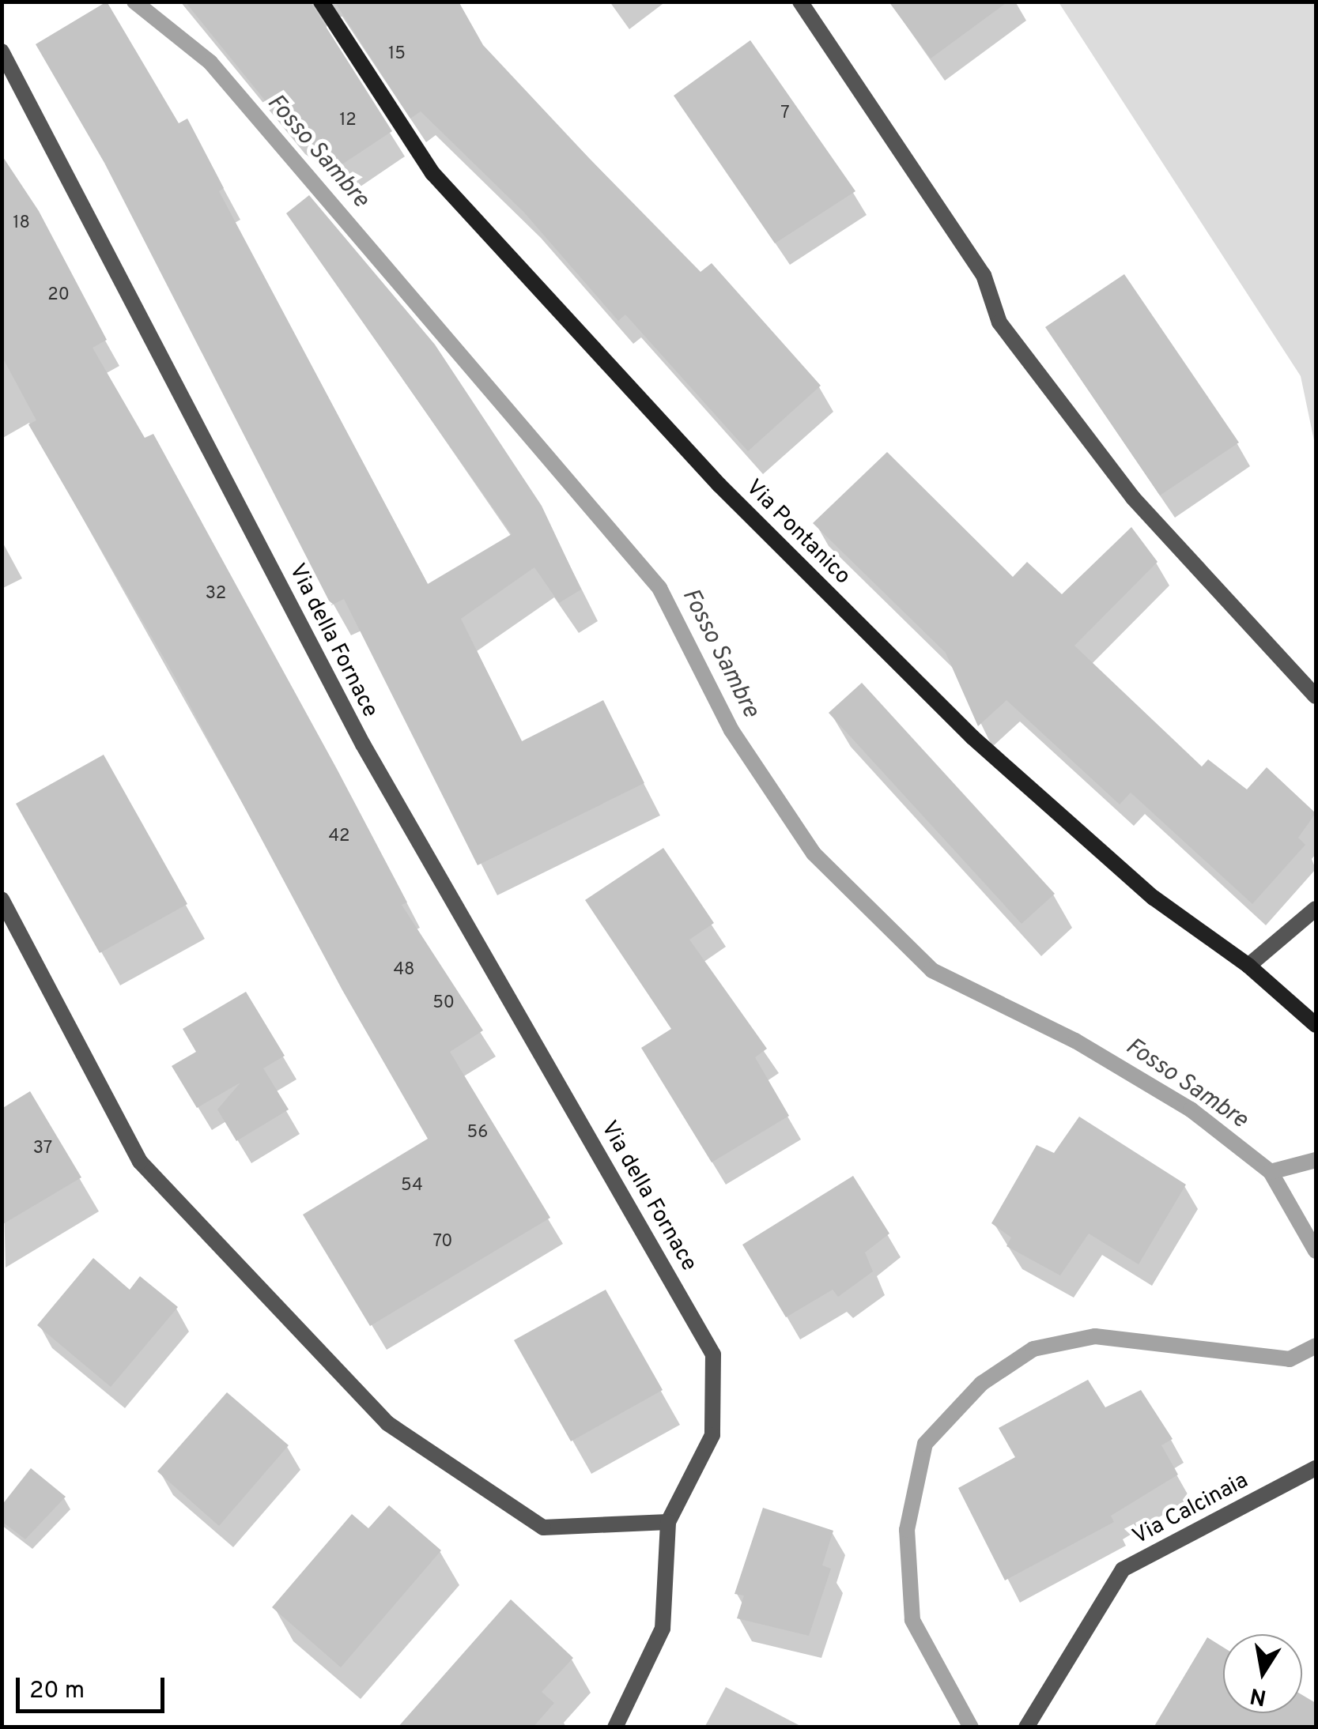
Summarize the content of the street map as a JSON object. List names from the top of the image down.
{
  "streets": {
    "street": ["Via Pontanico", "Via della Fornace", "Via Calcinaia"]
  },
  "water": ["Fosso Sambre"],
  "house_numbers": [
    "15",
    "7",
    "12",
    "18",
    "20",
    "32",
    "42",
    "48",
    "50",
    "56",
    "37",
    "54",
    "70"
  ],
  "scale_bar": "20 m",
  "north": "bottom"
}
